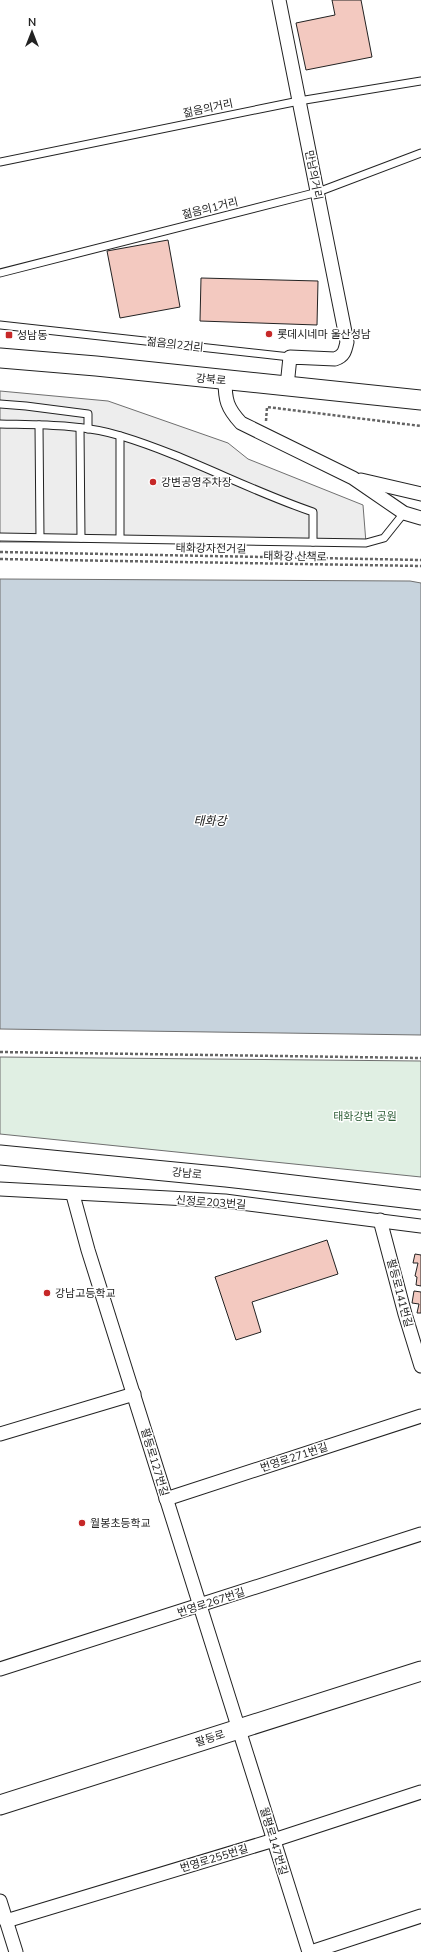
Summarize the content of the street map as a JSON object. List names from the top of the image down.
{
  "streets": {
    "main road": ["강북로", "강남로", "팔등로"],
    "street": [
      "만남의거리",
      "젊음의2거리",
      "신정로203번길",
      "팔등로141번길",
      "번영로271번길",
      "팔등로127번길",
      "번영로267번길",
      "월평로147번길",
      "번영로255번길"
    ],
    "lane": ["젊음의거리", "젊음의1거리"],
    "path": ["태화강자전거길", "태화강 산책로"]
  },
  "crossings": [
    ["젊음의거리", "만남의거리"],
    ["만남의거리", "젊음의1거리"],
    ["만남의거리", "젊음의2거리"],
    ["신정로203번길", "팔등로141번길"],
    ["신정로203번길", "팔등로127번길"],
    ["번영로271번길", "팔등로127번길"],
    ["팔등로127번길", "번영로267번길"],
    ["팔등로127번길", "팔등로"],
    ["팔등로127번길", "월평로147번길"],
    ["팔등로", "월평로147번길"],
    ["월평로147번길", "번영로255번길"]
  ],
  "water": ["태화강"],
  "parks": ["태화강변 공원"],
  "places": {
    "other": [
      "롯데시네마 울산성남",
      "강변공영주차장",
      "강남고등학교",
      "월봉초등학교"
    ],
    "transit": ["성남동"]
  },
  "north": "top"
}
